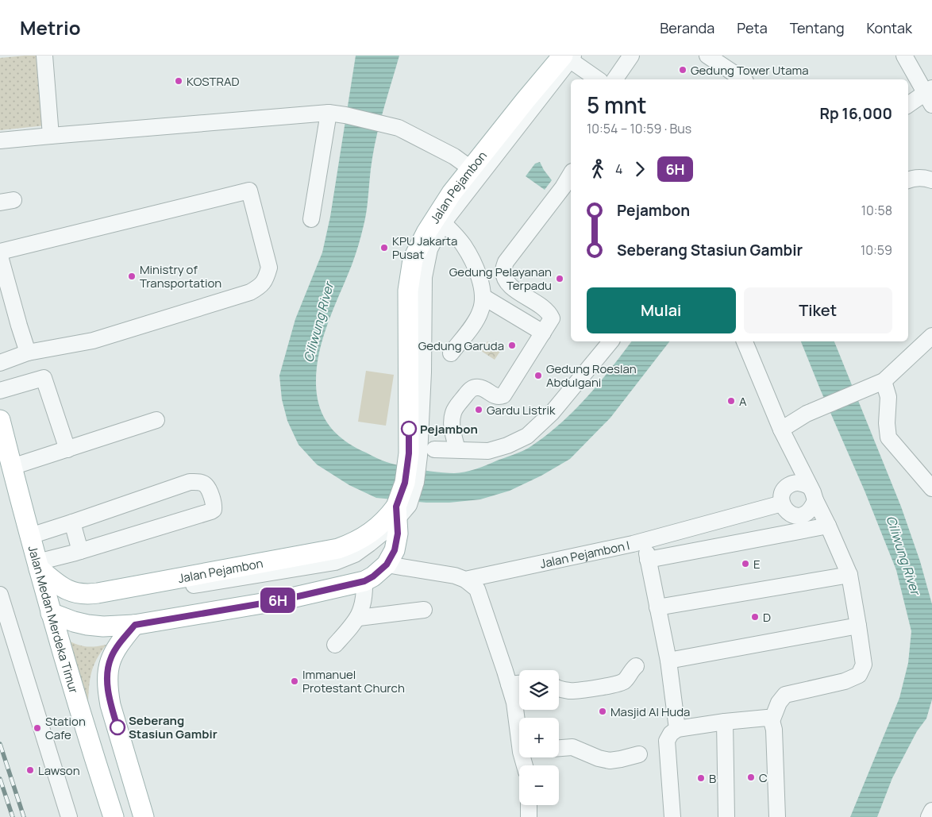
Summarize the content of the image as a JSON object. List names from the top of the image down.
{
  "streets": {
    "main road": ["Jalan Pejambon", "Jalan Medan Merdeka Timur"],
    "street": ["Jalan Pejambon I"]
  },
  "crossings": [
    ["Jalan Pejambon", "Jalan Pejambon I"],
    ["Jalan Pejambon", "Jalan Medan Merdeka Timur"]
  ],
  "water": ["Ciliwung River"],
  "places": [
    "Gedung Tower Utama",
    "KOSTRAD",
    "KPU Jakarta Pusat",
    "Ministry of Transportation",
    "Gedung Pelayanan Terpadu",
    "Gedung Garuda",
    "Gedung Roeslan Abdulgani",
    "A",
    "Gardu Listrik",
    "Pejambon",
    "E",
    "D",
    "Immanuel Protestant Church",
    "Masjid Al Huda",
    "Seberang Stasiun Gambir",
    "Station Cafe",
    "Lawson",
    "C",
    "B"
  ],
  "lines": ["bus line 6H"],
  "page": {
    "header": "Metrio",
    "nav": [
      "Beranda",
      "Peta",
      "Tentang",
      "Kontak"
    ],
    "on_map": "6H",
    "heading": ["5 mnt", "10:54 – 10:59 · Bus", "Rp 16,000"],
    "legs": ["4", "6H"],
    "list": [
      {
        "name": "Pejambon",
        "value": "10:58"
      },
      {
        "name": "Seberang Stasiun Gambir",
        "value": "10:59"
      }
    ],
    "buttons": ["Mulai", "Tiket"],
    "map_buttons": ["+", "−"]
  }
}
